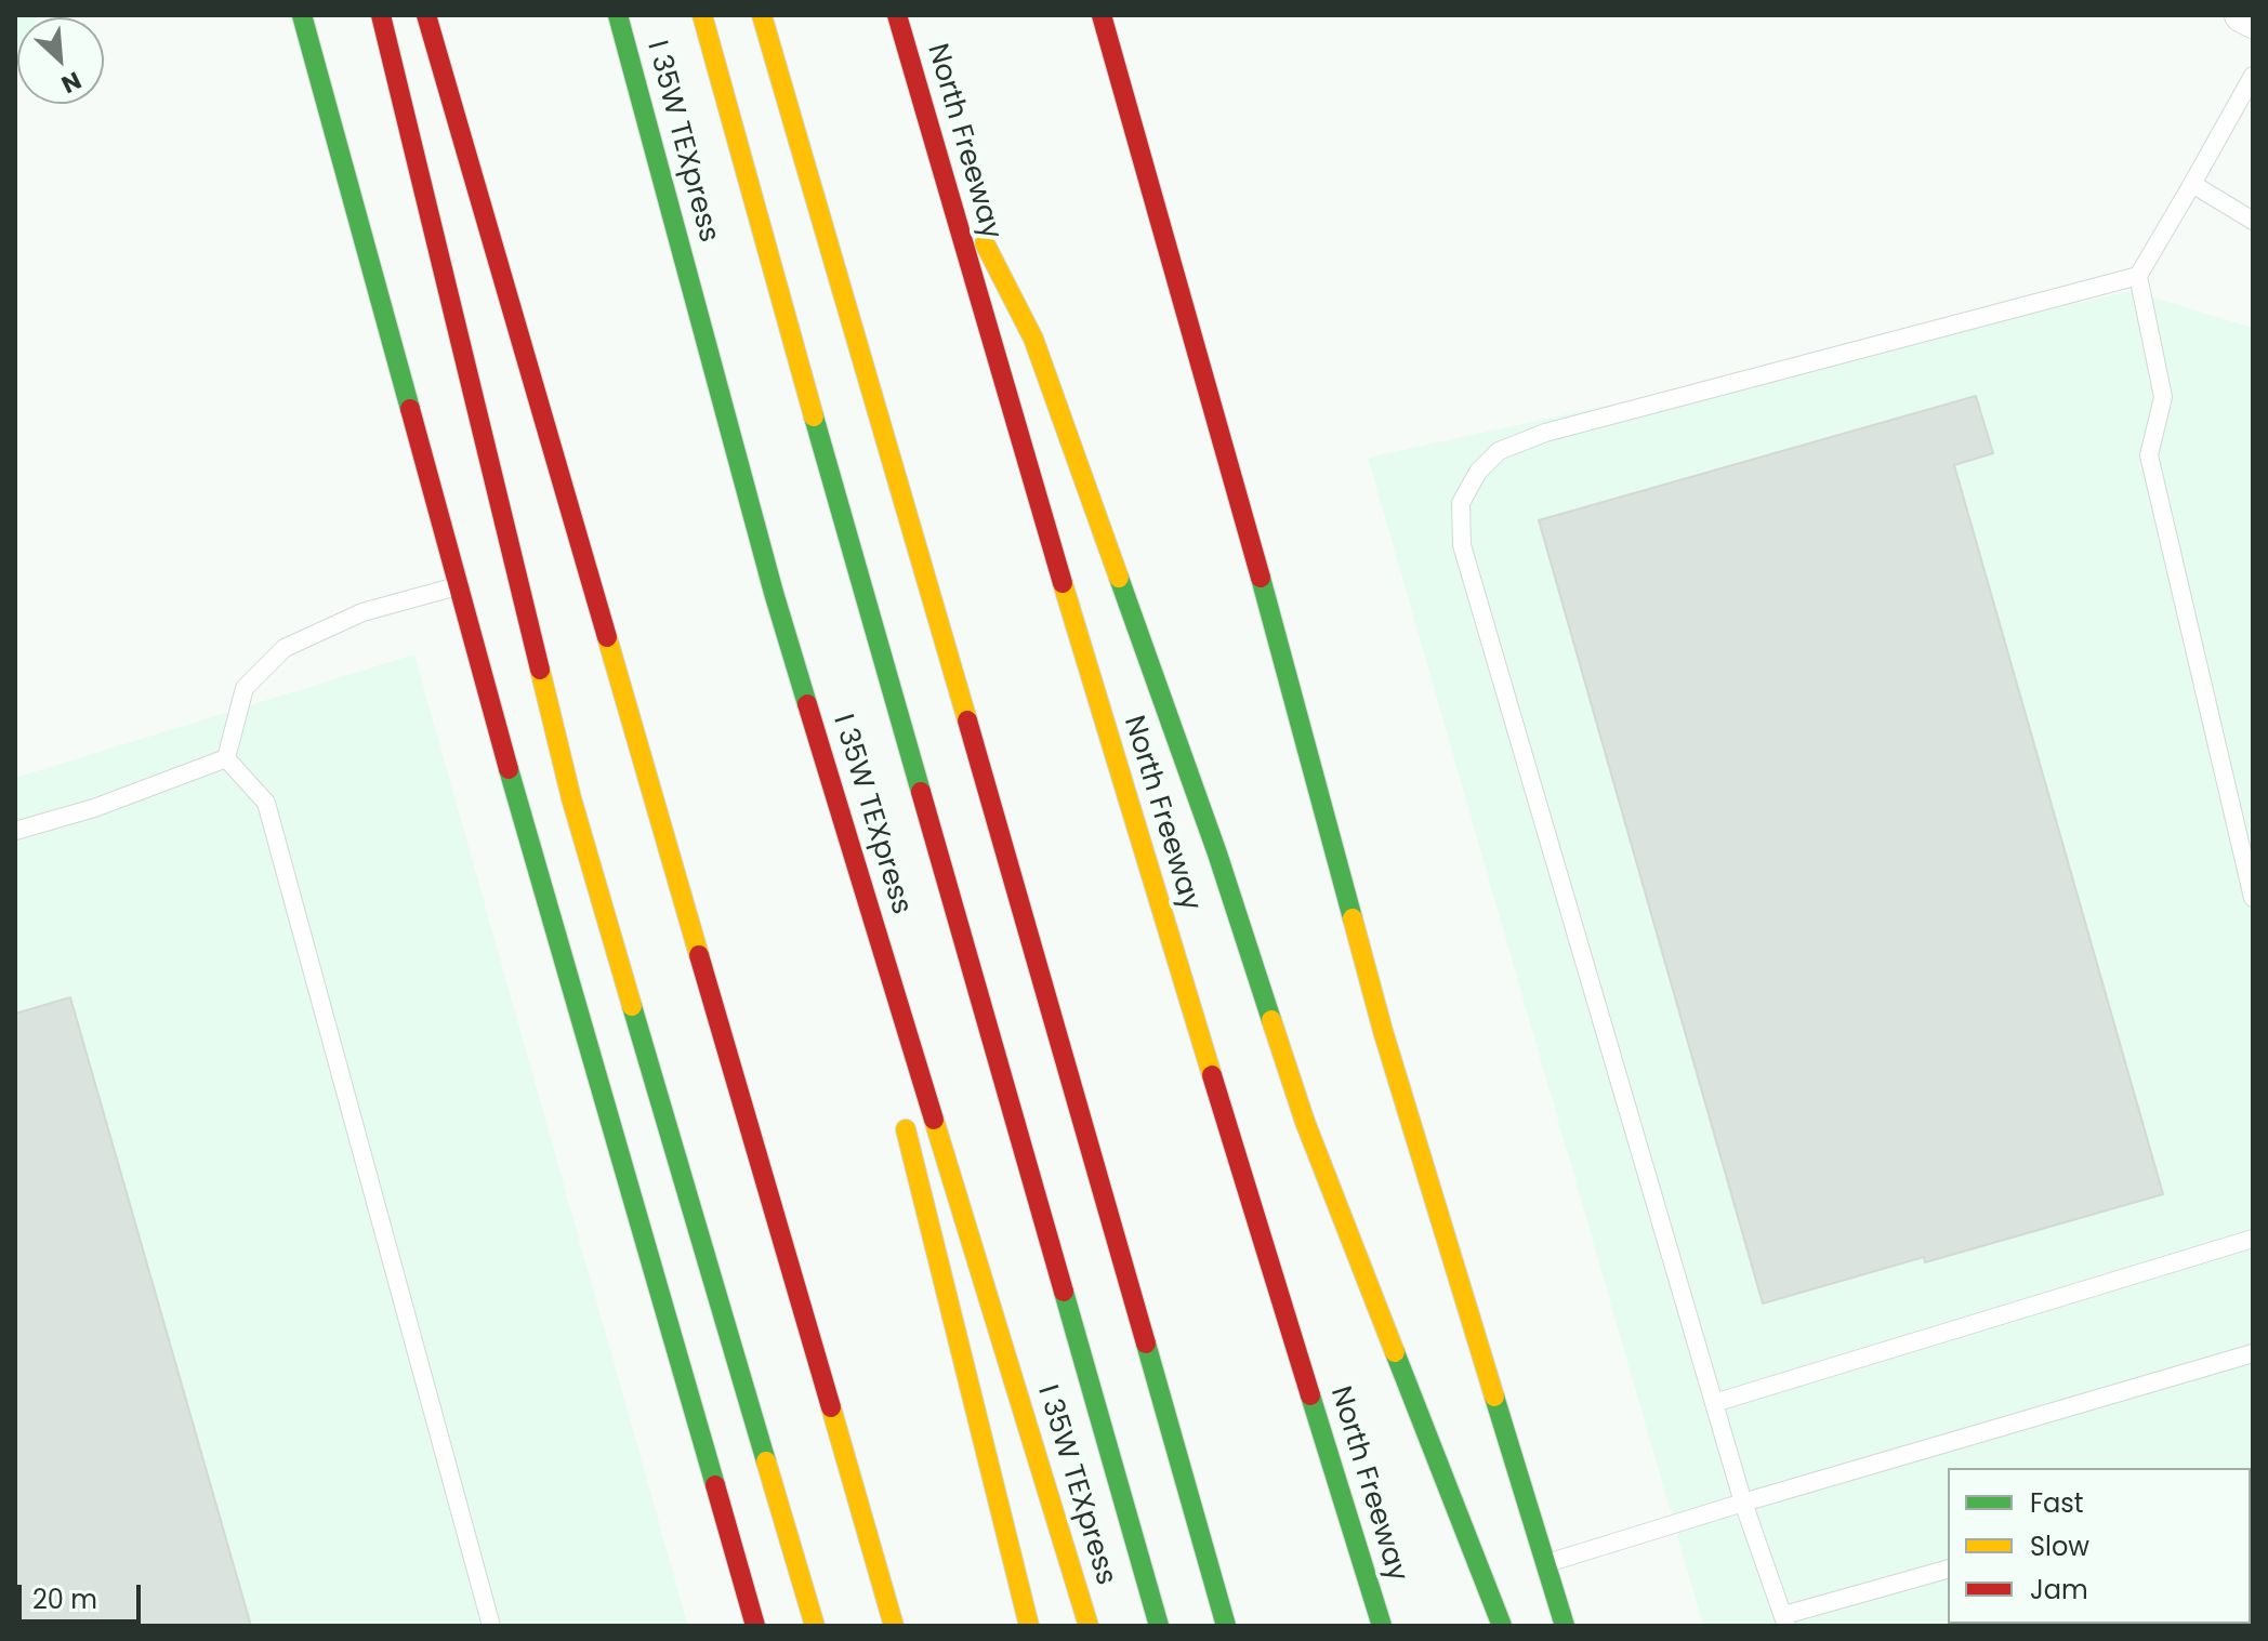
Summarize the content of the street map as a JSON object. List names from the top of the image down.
{
  "streets": {
    "main road": ["I 35W TEXpress", "North Freeway"]
  },
  "legend": ["Fast", "Slow", "Jam"],
  "scale_bar": "20 m",
  "north": "bottom right"
}
